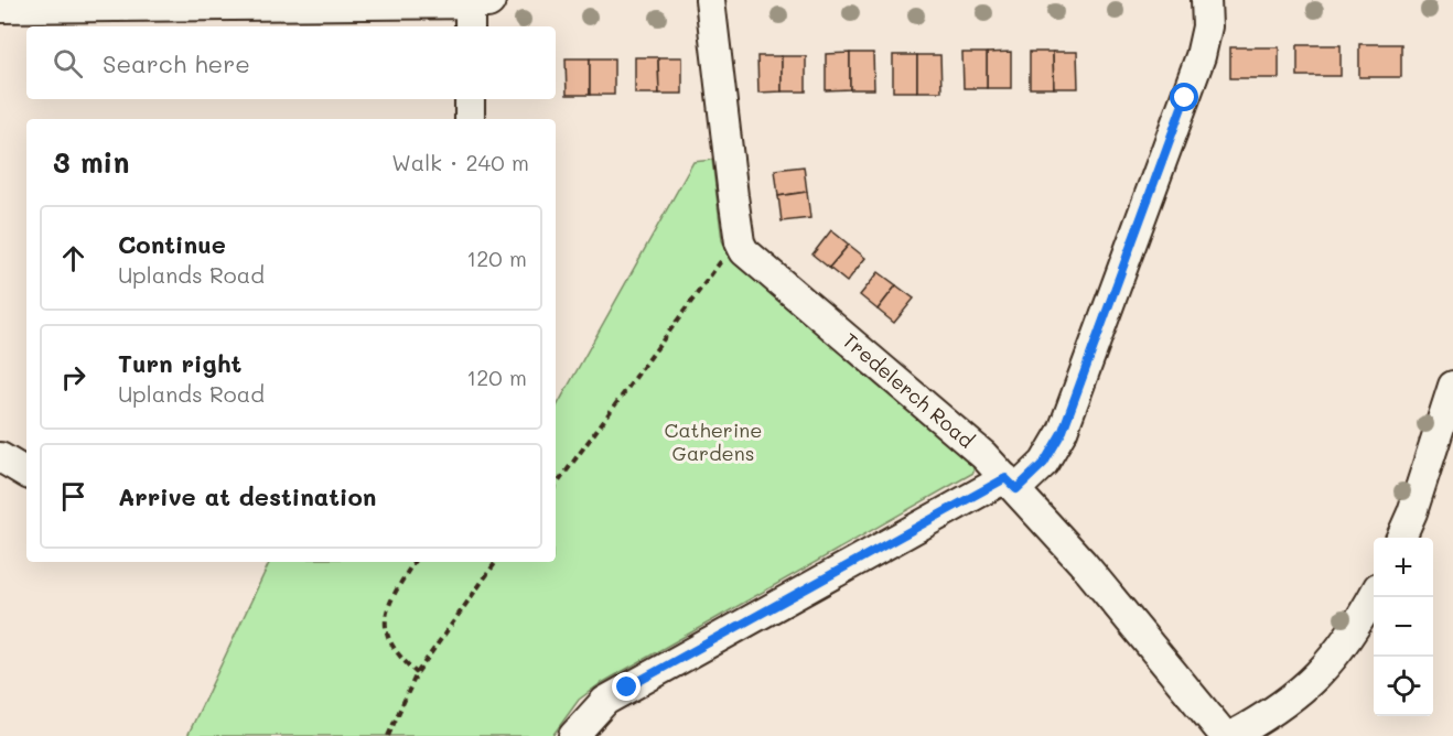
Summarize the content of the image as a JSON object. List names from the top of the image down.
{
  "streets": {
    "street": ["Tredelerch Road"]
  },
  "parks": ["Catherine Gardens"],
  "page": {
    "search": "Search here",
    "heading": ["3 min", "Walk · 240 m"],
    "list": [
      ["Continue", "Uplands Road", "120 m"],
      ["Turn right", "Uplands Road", "120 m"],
      "Arrive at destination"
    ],
    "map_buttons": ["+", "−"]
  }
}
